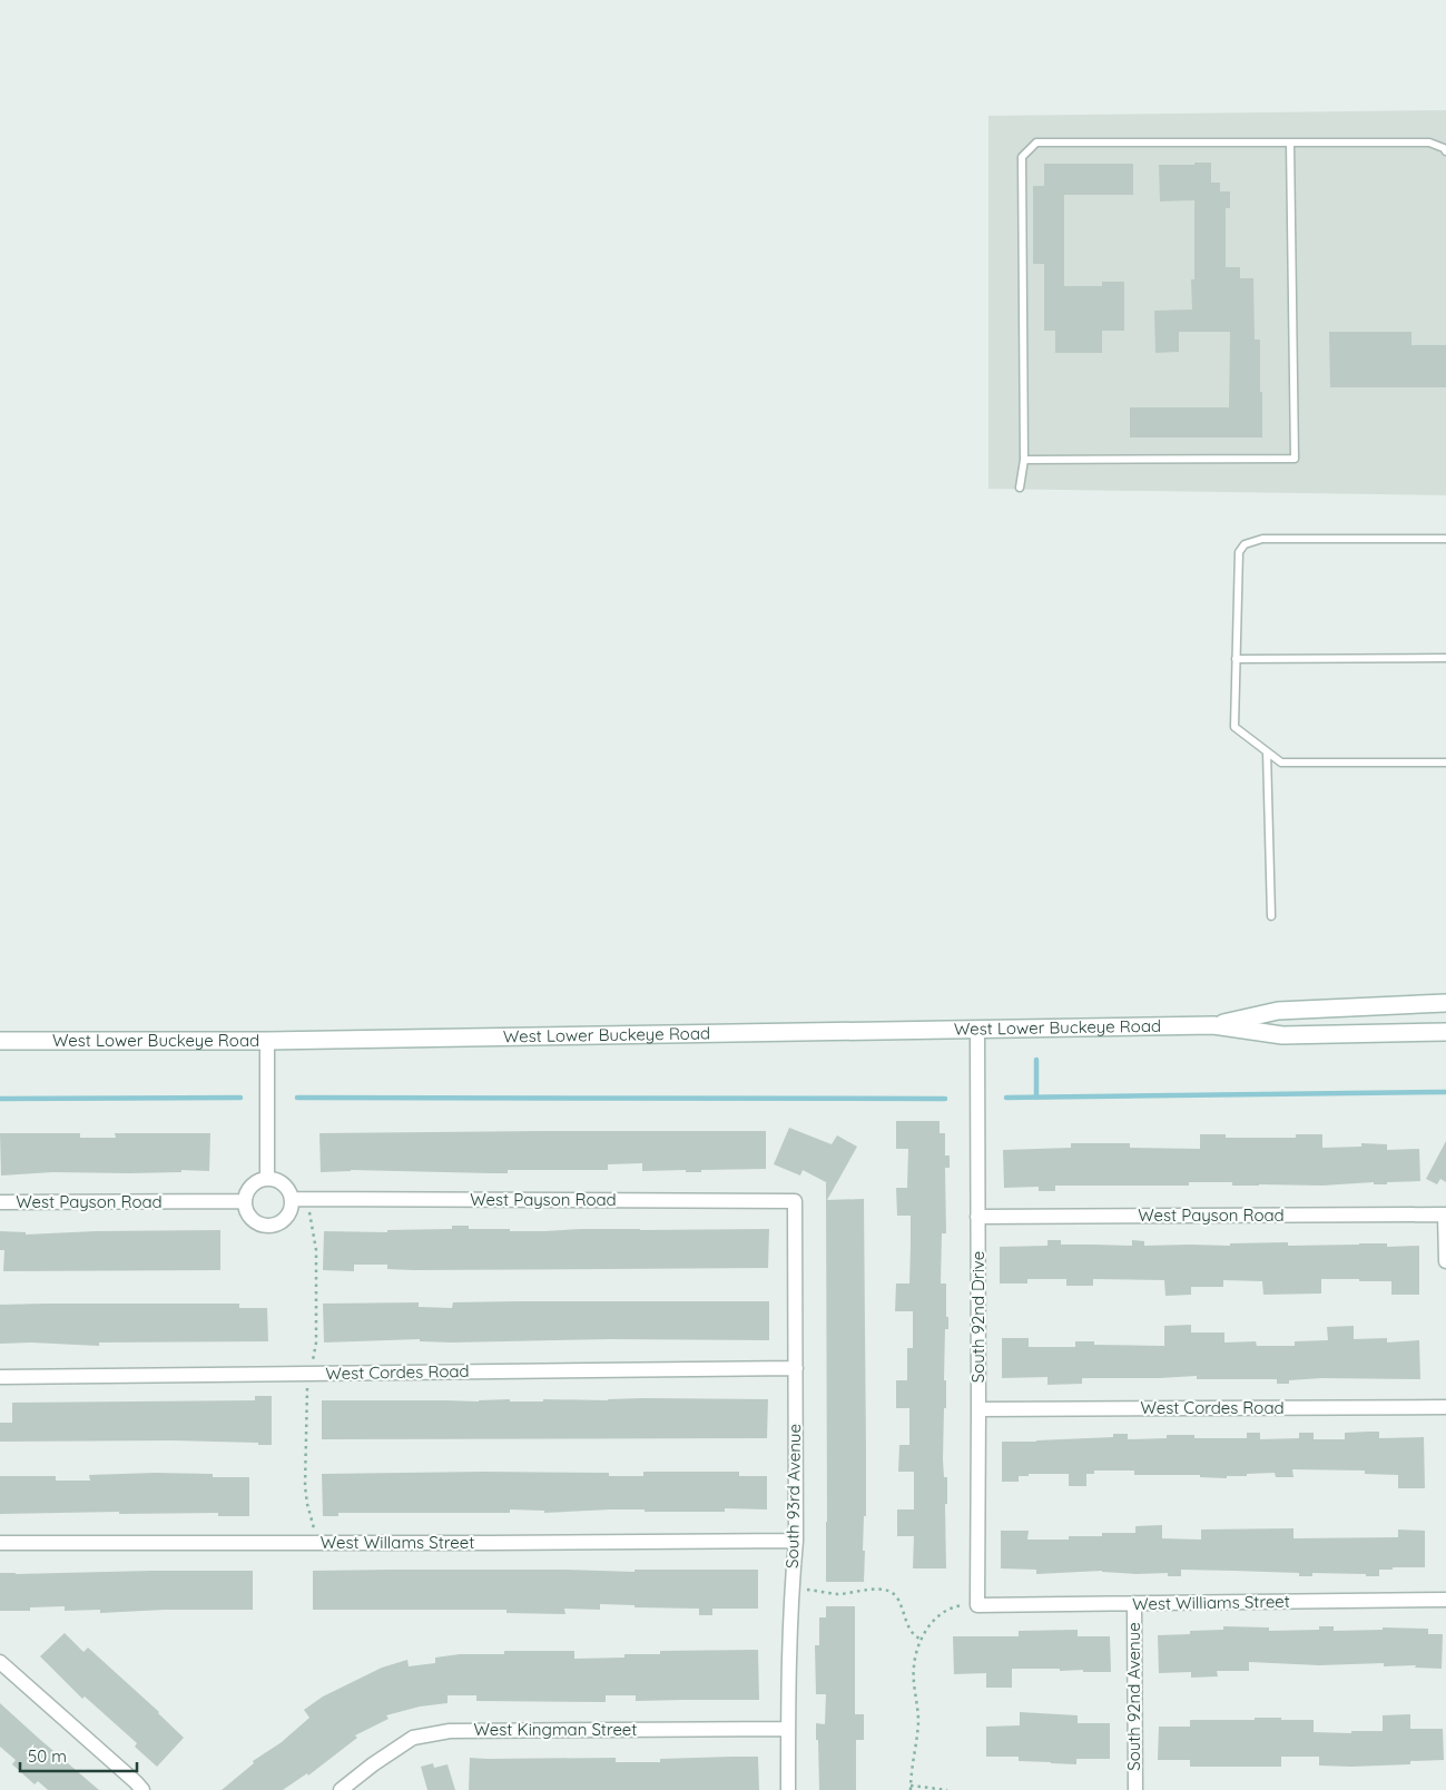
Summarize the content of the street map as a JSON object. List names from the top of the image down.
{
  "streets": {
    "main road": ["West Lower Buckeye Road"],
    "street": [
      "West Payson Road",
      "South 92nd Drive",
      "West Cordes Road",
      "South 93rd Avenue",
      "West Willams Street",
      "West Williams Street",
      "South 92nd Avenue",
      "West Kingman Street"
    ]
  },
  "crossings": [
    ["West Lower Buckeye Road", "South 92nd Drive"],
    ["West Payson Road", "South 92nd Drive"],
    ["West Payson Road", "South 93rd Avenue"],
    ["South 92nd Drive", "West Cordes Road"],
    ["South 92nd Drive", "West Williams Street"],
    ["West Cordes Road", "South 93rd Avenue"],
    ["South 93rd Avenue", "West Willams Street"],
    ["South 93rd Avenue", "West Kingman Street"],
    ["West Williams Street", "South 92nd Avenue"]
  ],
  "scale_bar": "50 m"
}
